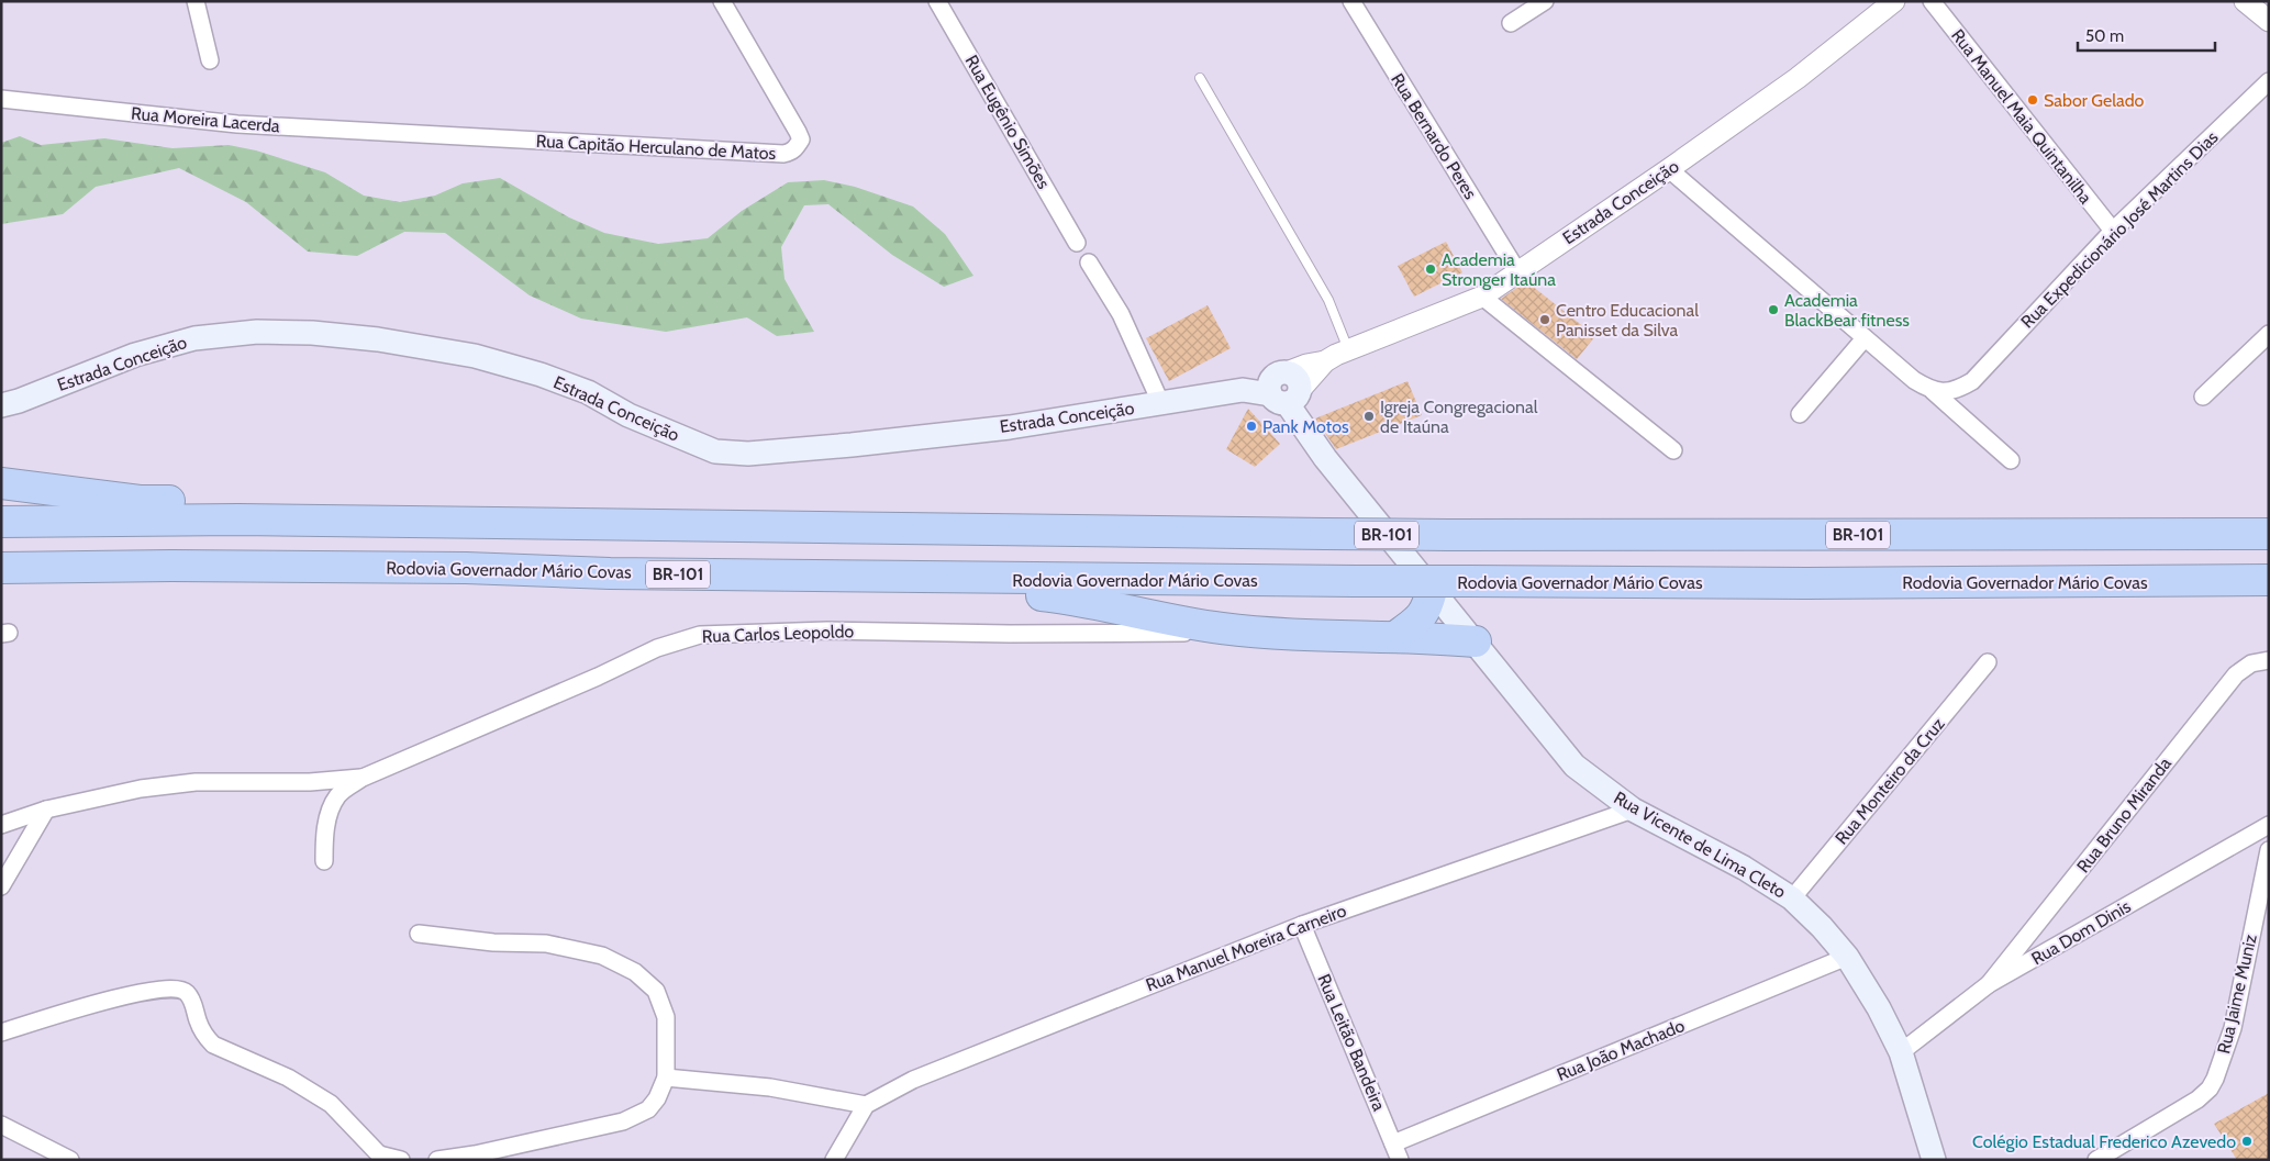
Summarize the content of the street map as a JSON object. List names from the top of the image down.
{
  "streets": {
    "highway": ["BR-101", "Rodovia Governador Mário Covas"],
    "main road": ["Estrada Conceição", "Rua Vicente de Lima Cleto"],
    "street": [
      "Rua Manuel Maia Quintanilha",
      "Rua Moreira Lacerda",
      "Rua Eugênio Simões",
      "Rua Bernardo Peres",
      "Rua Capitão Herculano de Matos",
      "Rua Expedicionário José Martins Dias",
      "Rua Carlos Leopoldo",
      "Rua Monteiro da Cruz",
      "Rua Bruno Miranda",
      "Rua Dom Dinis",
      "Rua Manuel Moreira Carneiro",
      "Rua Jaime Muniz",
      "Rua Leitão Bandeira",
      "Rua João Machado"
    ]
  },
  "crossings": [
    ["Rua Manuel Maia Quintanilha", "Rua Expedicionário José Martins Dias"],
    ["Rua Moreira Lacerda", "Rua Capitão Herculano de Matos"],
    ["Rua Bernardo Peres", "Estrada Conceição"],
    ["Estrada Conceição", "Rua Vicente de Lima Cleto"],
    ["Rua Monteiro da Cruz", "Rua Vicente de Lima Cleto"],
    ["Rua Bruno Miranda", "Rua Dom Dinis"],
    ["Rua Vicente de Lima Cleto", "Rua Dom Dinis"],
    ["Rua Vicente de Lima Cleto", "Rua Manuel Moreira Carneiro"],
    ["Rua Vicente de Lima Cleto", "Rua João Machado"],
    ["Rua Manuel Moreira Carneiro", "Rua Leitão Bandeira"],
    ["Rua Leitão Bandeira", "Rua João Machado"]
  ],
  "places": [
    "Sabor Gelado",
    "Academia Stronger Itaúna",
    "Academia BlackBear fitness",
    "Centro Educacional Panisset da Silva",
    "Igreja Congregacional de Itaúna",
    "Pank Motos",
    "Colégio Estadual Frederico Azevedo"
  ],
  "scale_bar": "50 m"
}
